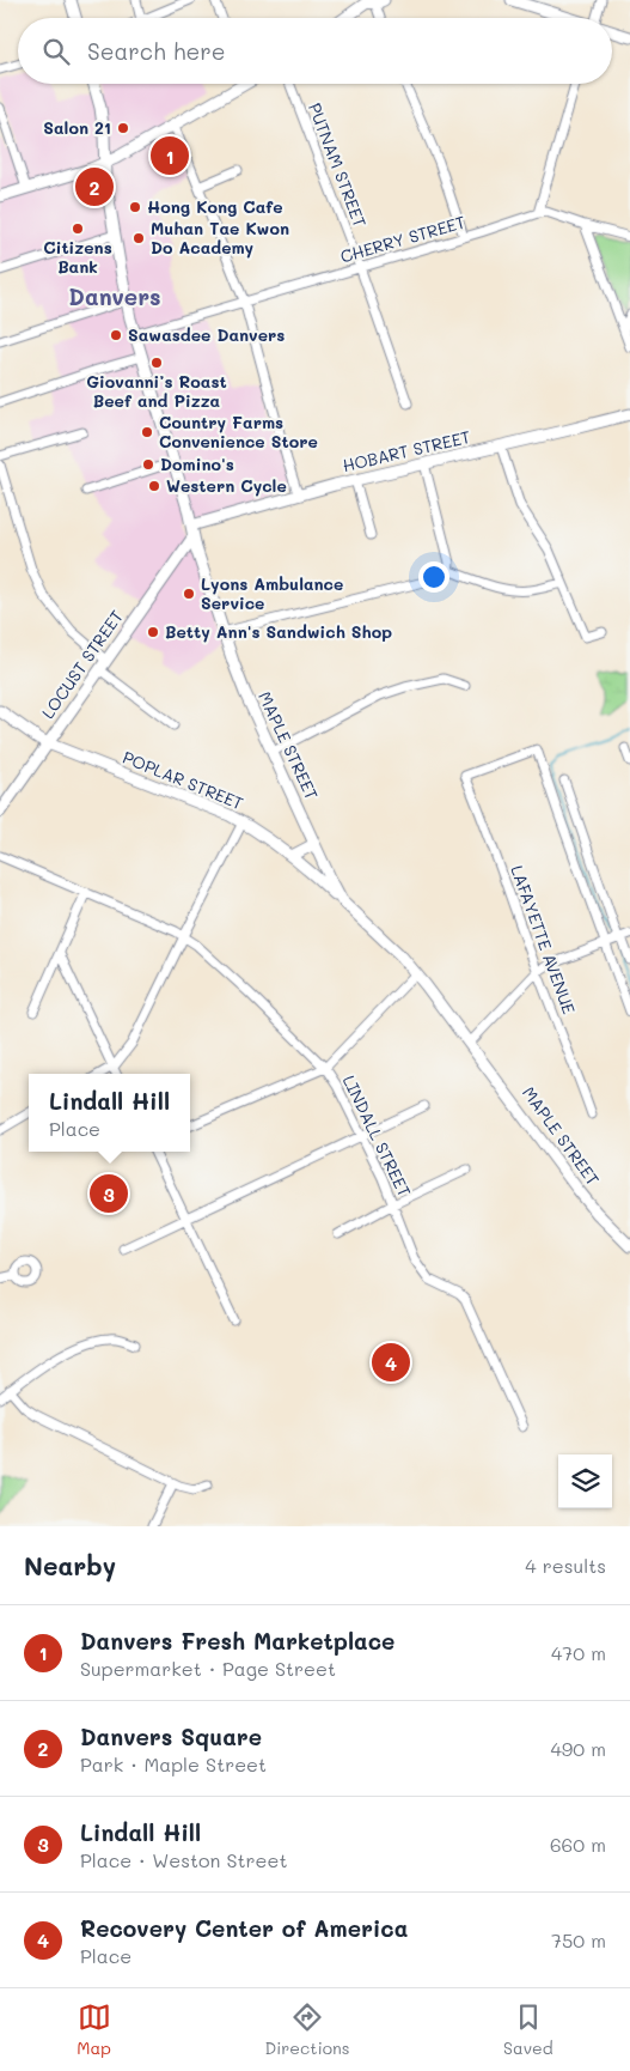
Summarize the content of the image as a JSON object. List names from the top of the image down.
{
  "streets": {
    "main road": [
      "HOBART STREET",
      "LOCUST STREET",
      "MAPLE STREET",
      "POPLAR STREET"
    ],
    "street": [
      "PUTNAM STREET",
      "CHERRY STREET",
      "LAFAYETTE AVENUE",
      "LINDALL STREET"
    ]
  },
  "crossings": [
    ["PUTNAM STREET", "CHERRY STREET"],
    ["CHERRY STREET", "MAPLE STREET"],
    ["HOBART STREET", "LOCUST STREET"],
    ["HOBART STREET", "MAPLE STREET"],
    ["LOCUST STREET", "MAPLE STREET"],
    ["LOCUST STREET", "POPLAR STREET"],
    ["MAPLE STREET", "POPLAR STREET"]
  ],
  "districts": ["Danvers"],
  "places": [
    "Salon 21",
    "Hong Kong Cafe",
    "Citizens Bank",
    "Muhan Tae Kwon Do Academy",
    "Sawasdee Danvers",
    "Giovanni’s Roast Beef and Pizza",
    "Country Farms Convenience Store",
    "Domino's",
    "Western Cycle",
    "Lyons Ambulance Service",
    "Betty Ann's Sandwich Shop"
  ],
  "page": {
    "search": "Search here",
    "pins": [
      "1",
      "2",
      "3",
      "4"
    ],
    "popup": ["Lindall Hill", "Place"],
    "heading": ["Nearby", "4 results"],
    "list": [
      {
        "mark": "1",
        "name": "Danvers Fresh Marketplace",
        "note": "Supermarket · Page Street",
        "value": "470 m"
      },
      {
        "mark": "2",
        "name": "Danvers Square",
        "note": "Park · Maple Street",
        "value": "490 m"
      },
      {
        "mark": "3",
        "name": "Lindall Hill",
        "note": "Place · Weston Street",
        "value": "660 m"
      },
      {
        "mark": "4",
        "name": "Recovery Center of America",
        "note": "Place",
        "value": "750 m"
      }
    ],
    "nav": ["Map", "Directions", "Saved"]
  }
}
